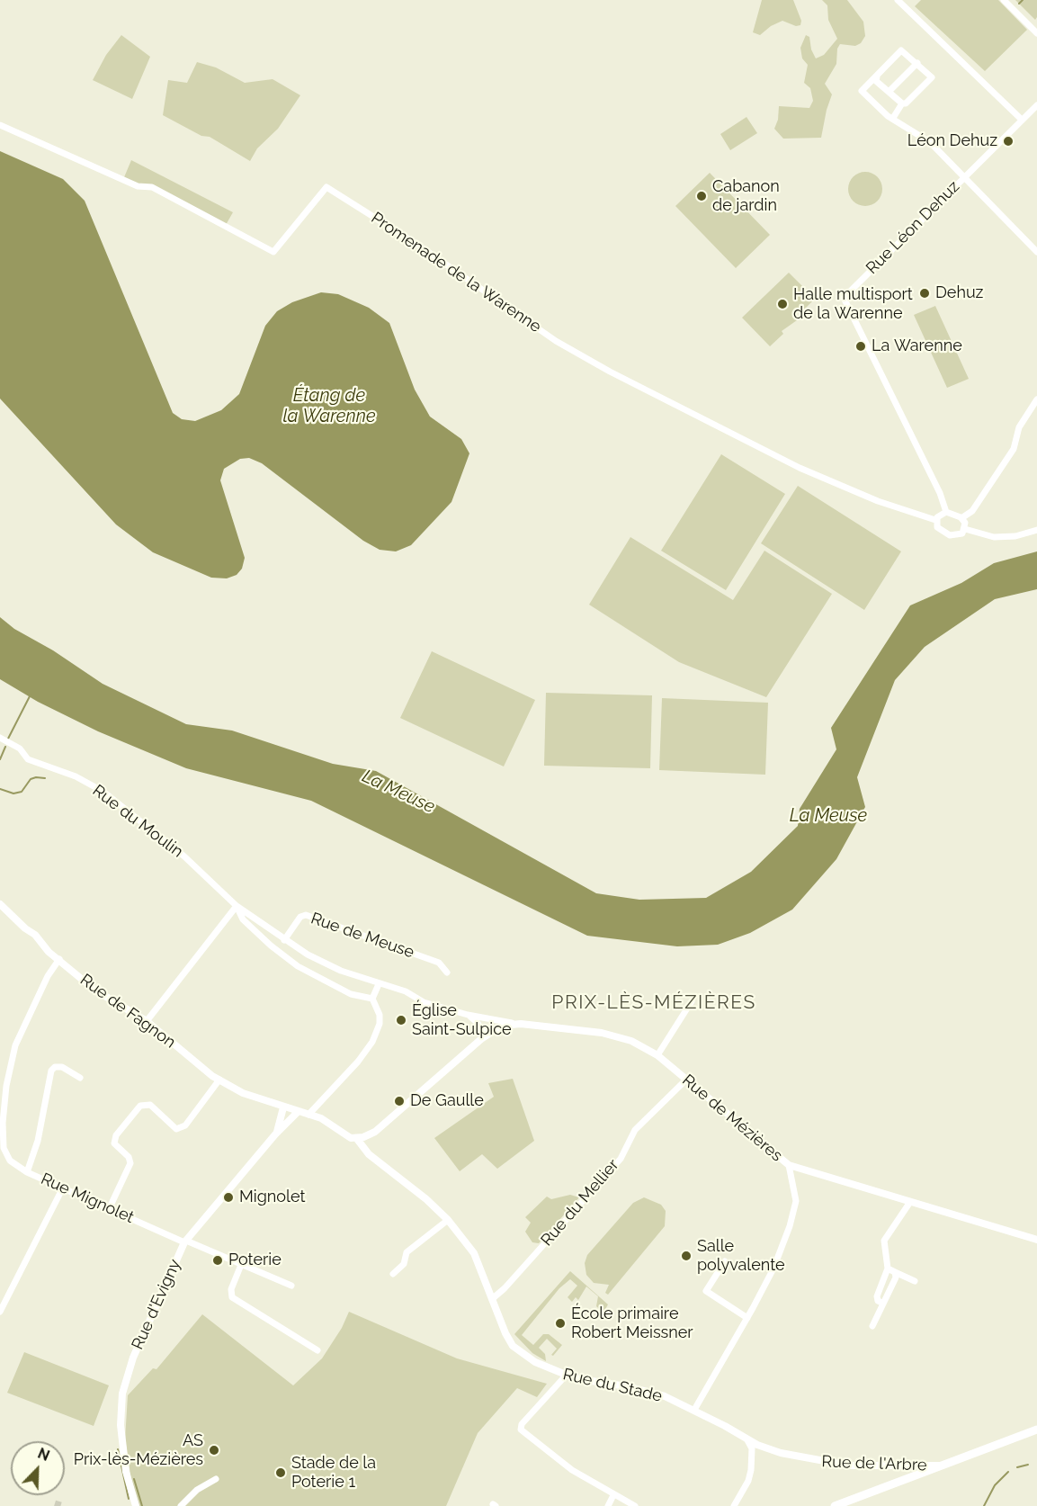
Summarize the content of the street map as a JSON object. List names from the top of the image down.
{
  "streets": {
    "street": [
      "Rue Léon Dehuz",
      "Promenade de la Warenne",
      "Rue du Moulin",
      "Rue de Meuse",
      "Rue de Fagnon",
      "Rue de Mézières",
      "Rue Mignolet",
      "Rue du Mellier",
      "Rue d'Evigny",
      "Rue du Stade",
      "Rue de l'Arbre"
    ]
  },
  "crossings": [
    ["Rue Léon Dehuz", "Promenade de la Warenne"],
    ["Rue du Moulin", "Rue de Meuse"],
    ["Rue du Moulin", "Rue de Mézières"],
    ["Rue de Fagnon", "Rue d'Evigny"],
    ["Rue de Fagnon", "Rue du Stade"],
    ["Rue de Mézières", "Rue du Mellier"],
    ["Rue Mignolet", "Rue d'Evigny"],
    ["Rue du Mellier", "Rue du Stade"],
    ["Rue d'Evigny", "Rue du Stade"],
    ["Rue du Stade", "Rue de l'Arbre"]
  ],
  "districts": ["PRIX-LÈS-MÉZIÈRES"],
  "water": ["Étang de la Warenne", "La Meuse"],
  "places": [
    "Léon Dehuz",
    "Cabanon de jardin",
    "Dehuz",
    "Halle multisport de la Warenne",
    "La Warenne",
    "Église Saint-Sulpice",
    "De Gaulle",
    "Mignolet",
    "Salle polyvalente",
    "Poterie",
    "École primaire Robert Meissner",
    "AS Prix-lès-Mézières",
    "Stade de la Poterie 1"
  ],
  "north": "top right"
}
